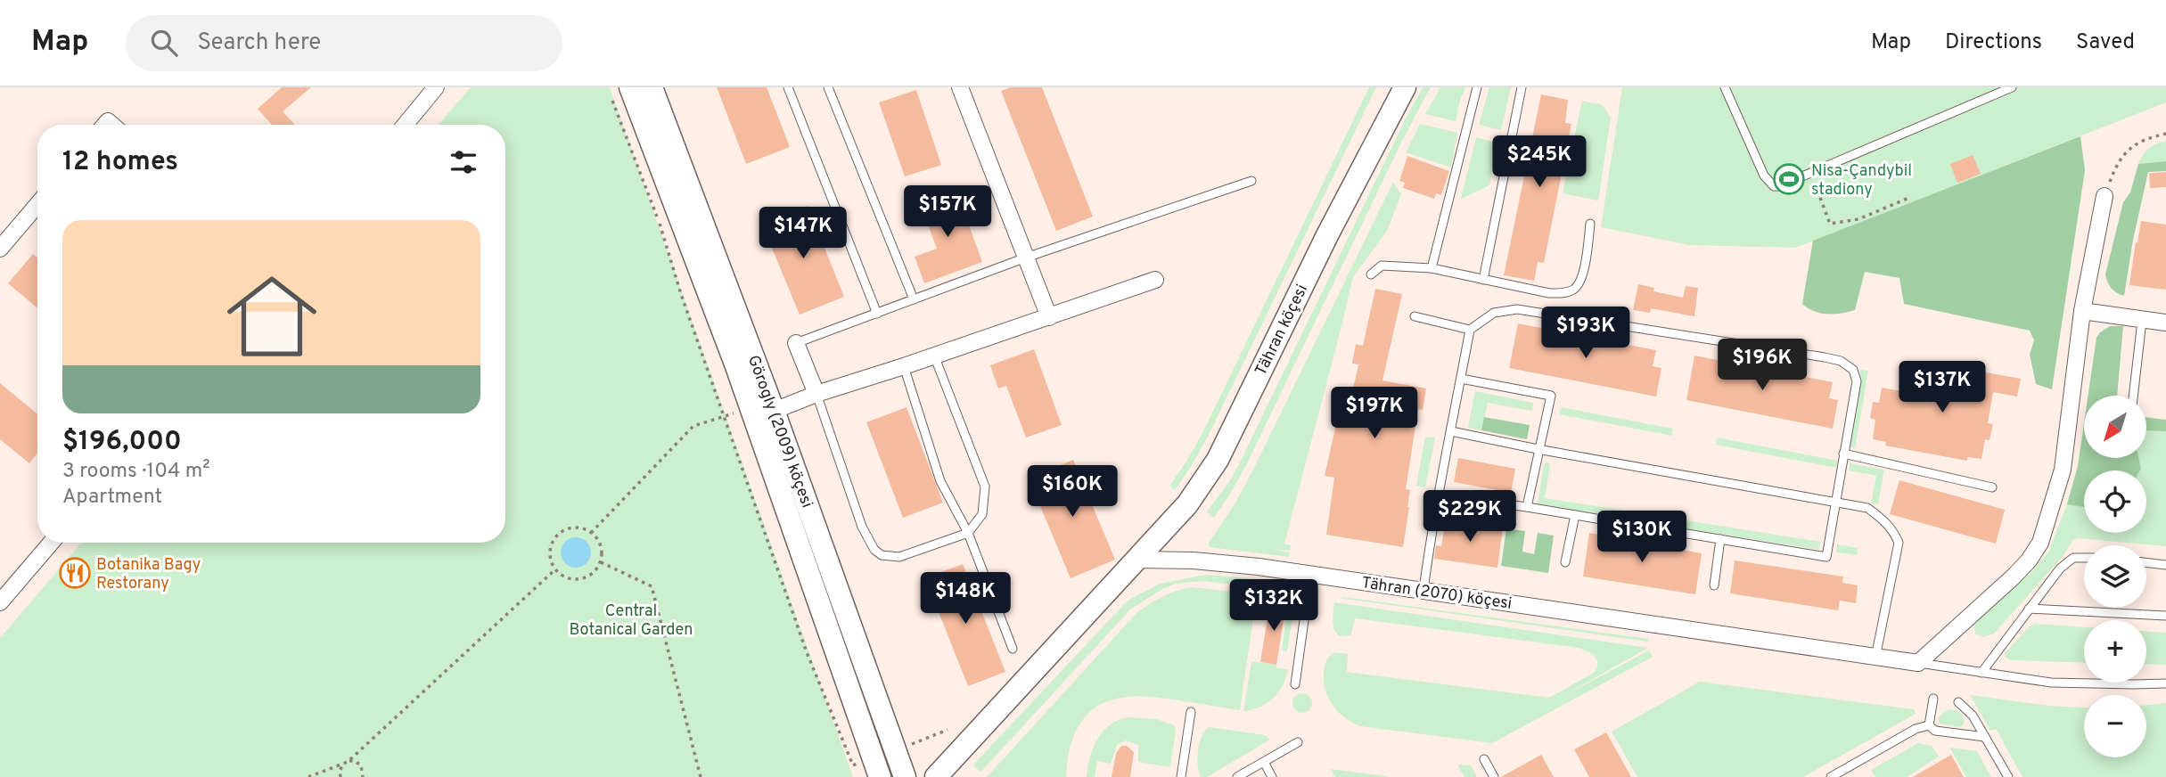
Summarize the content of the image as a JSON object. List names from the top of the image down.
{
  "streets": {
    "main road": ["Tähran köçesi", "Görogly (2009) köçesi"],
    "street": ["Tähran (2070) köçesi"]
  },
  "crossings": [
    ["Tähran köçesi", "Tähran (2070) köçesi"]
  ],
  "parks": ["Central Botanical Garden"],
  "places": {
    "sports": ["Nisa-Çandybil stadiony"],
    "restaurant": ["Botanika Bagy Restorany"]
  },
  "north": "bottom left",
  "page": {
    "header": "Map",
    "search": "Search here",
    "nav": ["Map", "Directions", "Saved"],
    "heading": "12 homes",
    "price": [
      "$245K",
      "$157K",
      "$147K",
      "$193K",
      "$196K",
      "$137K",
      "$197K",
      "$160K",
      "$229K",
      "$130K",
      "$148K",
      "$132K"
    ],
    "list": [
      {
        "name": "$196,000",
        "note": "3 rooms · 104 m² · Apartment"
      }
    ],
    "map_buttons": ["+", "−"]
  }
}
